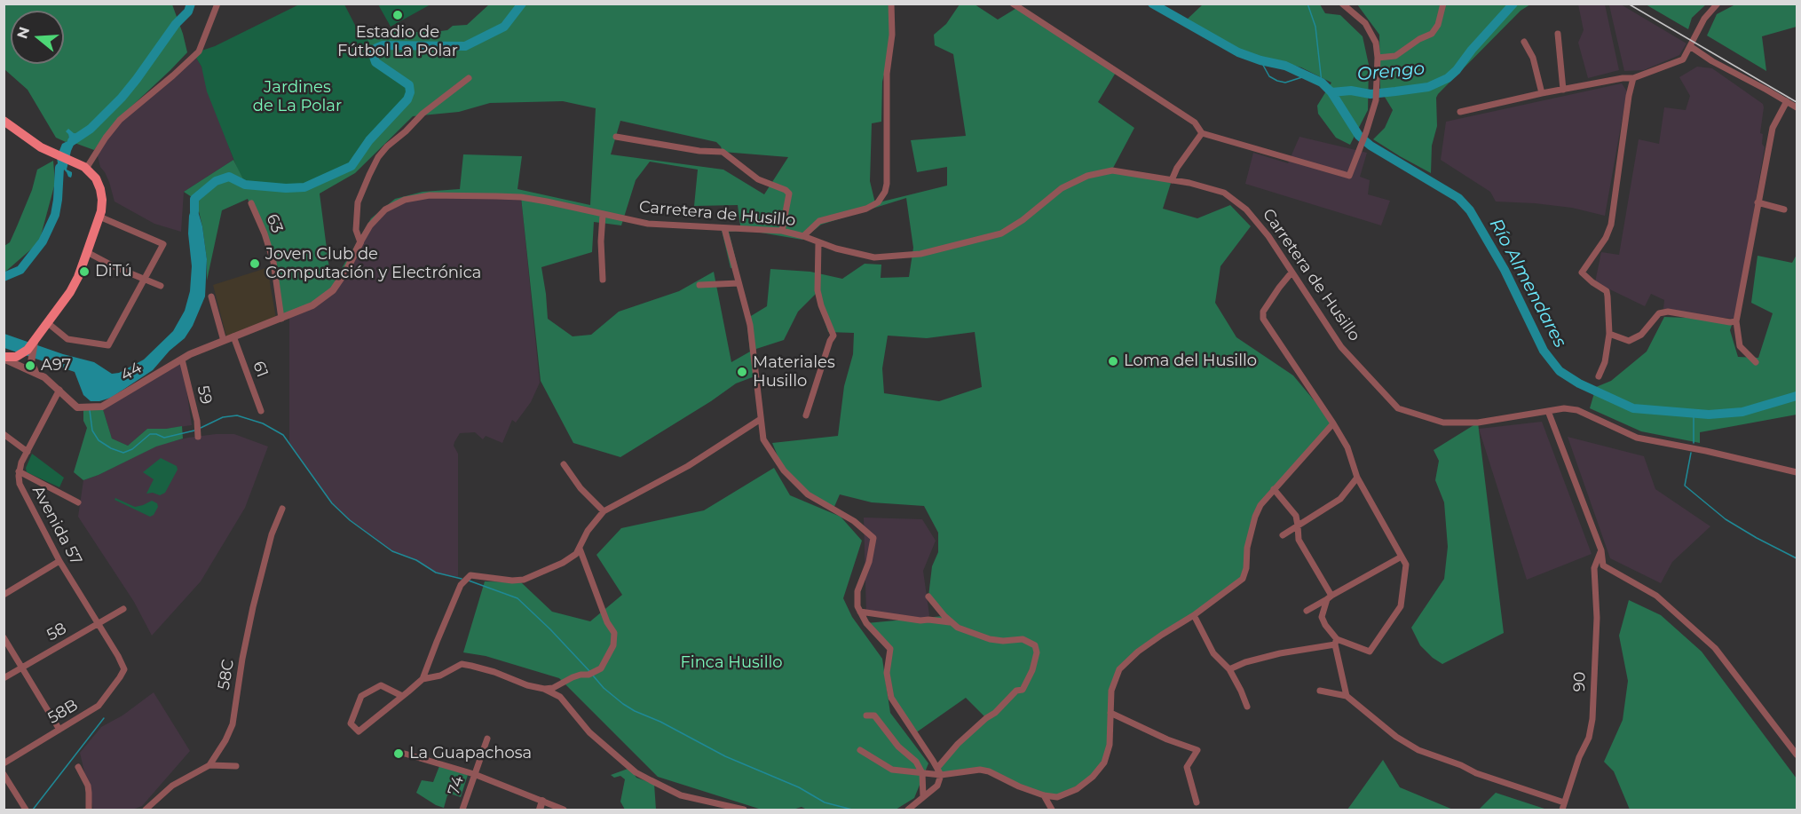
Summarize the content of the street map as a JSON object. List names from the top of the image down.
{
  "streets": {
    "street": [
      "Carretera de Husillo",
      "63",
      "61",
      "44",
      "59",
      "Avenida 57",
      "58",
      "58C",
      "90",
      "58B",
      "74"
    ]
  },
  "crossings": [
    ["Carretera de Husillo", "63"],
    ["Carretera de Husillo", "44"],
    ["63", "44"],
    ["61", "44"],
    ["44", "59"],
    ["44", "Avenida 57"],
    ["Avenida 57", "58"],
    ["Avenida 57", "58B"]
  ],
  "water": ["Orengo", "Río Almendares"],
  "parks": ["Jardines de La Polar", "Finca Husillo"],
  "places": [
    "Estadio de Fútbol La Polar",
    "Joven Club de Computación y Electrónica",
    "DiTú",
    "Loma del Husillo",
    "A97",
    "Materiales Husillo",
    "La Guapachosa"
  ],
  "north": "left"
}
